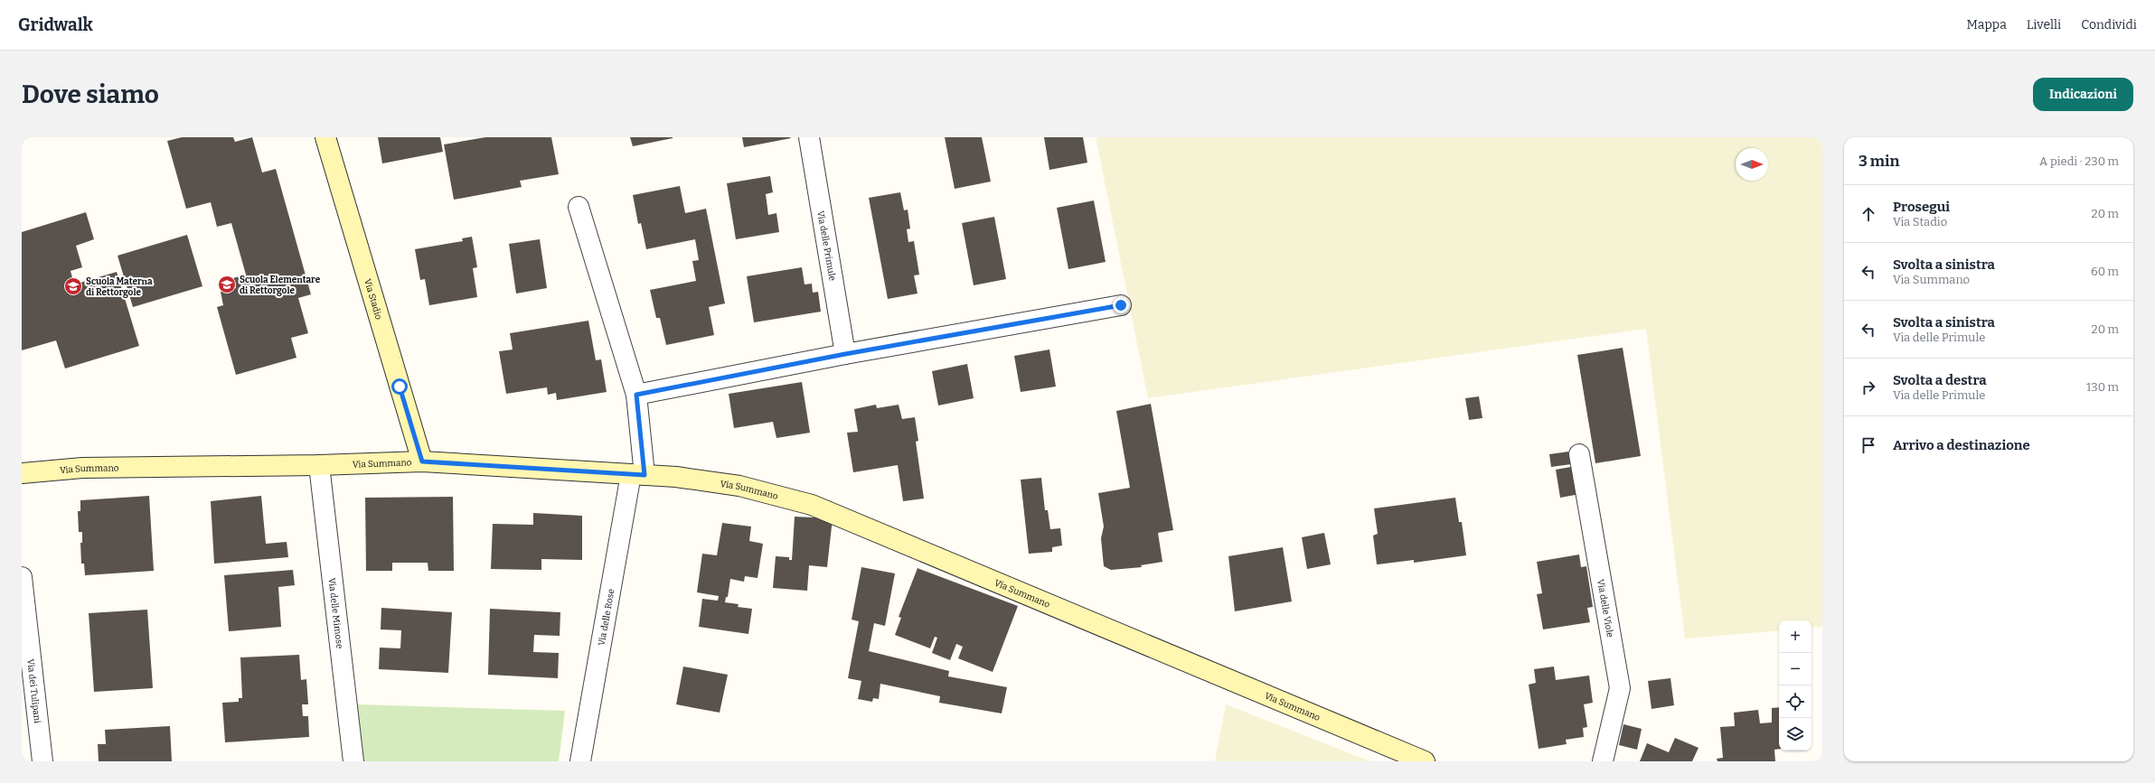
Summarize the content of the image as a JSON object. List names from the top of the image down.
{
  "streets": {
    "main road": ["Via Stadio", "Via Summano"],
    "street": [
      "Via delle Primule",
      "Via delle Viole",
      "Via delle Mimose",
      "Via delle Rose",
      "Via dei Tulipani"
    ]
  },
  "crossings": [
    ["Via Stadio", "Via Summano"],
    ["Via Summano", "Via delle Mimose"],
    ["Via Summano", "Via delle Rose"]
  ],
  "places": {
    "school or university": ["Scuola Elementare di Rettorgole", "Scuola Materna di Rettorgole"]
  },
  "north": "right",
  "page": {
    "header": "Gridwalk",
    "nav": ["Mappa", "Livelli", "Condividi"],
    "buttons": "Indicazioni",
    "title": "Dove siamo",
    "heading": ["3 min", "A piedi · 230 m"],
    "list": [
      ["Prosegui", "Via Stadio", "20 m"],
      ["Svolta a sinistra", "Via Summano", "60 m"],
      ["Svolta a sinistra", "Via delle Primule", "20 m"],
      ["Svolta a destra", "Via delle Primule", "130 m"],
      "Arrivo a destinazione"
    ],
    "map_buttons": ["+", "−"]
  }
}
